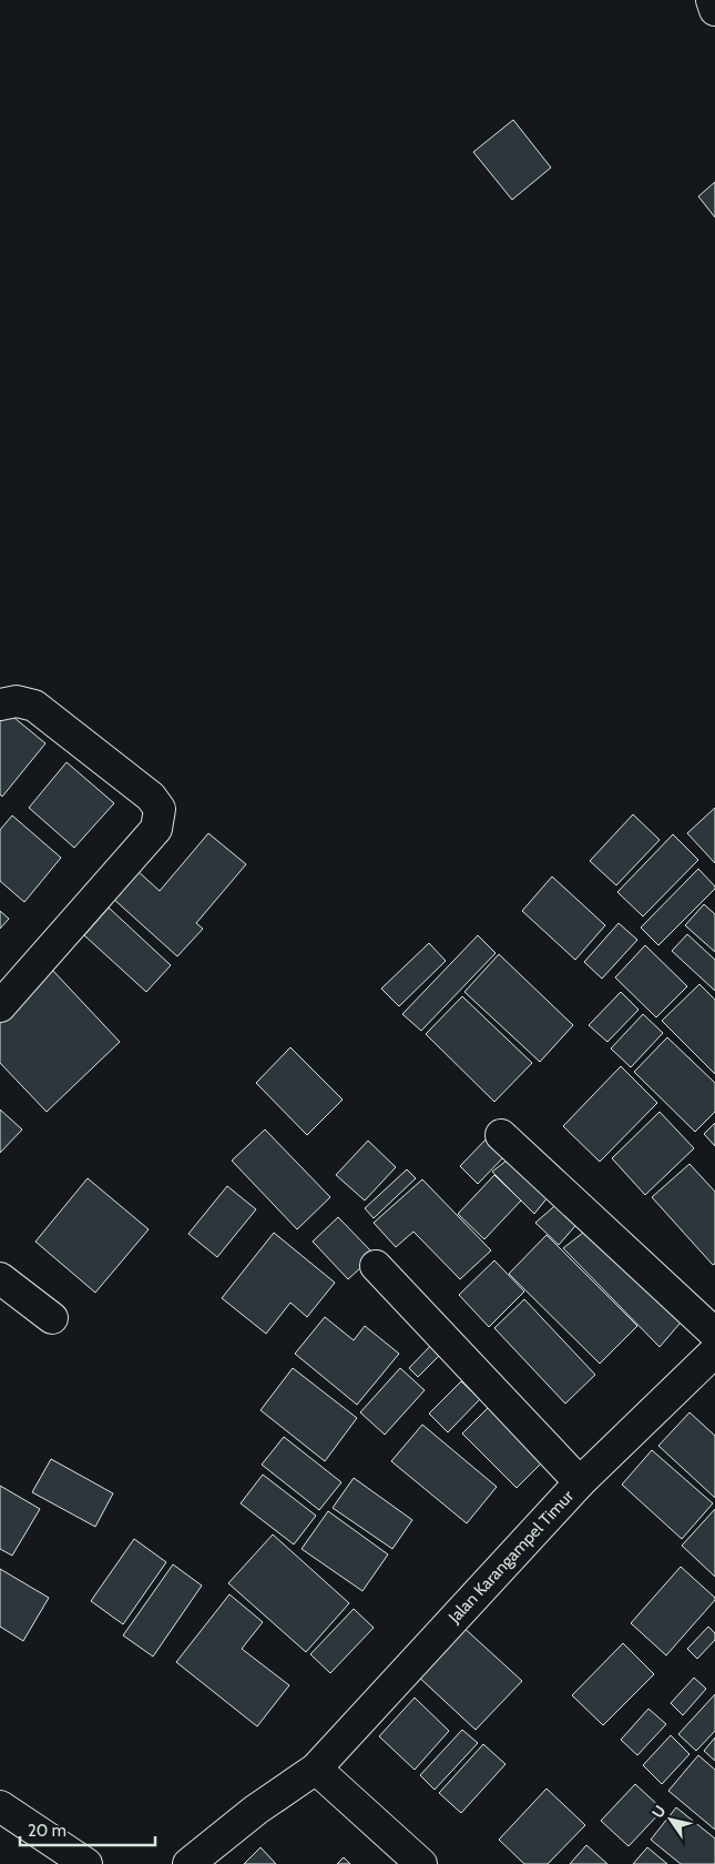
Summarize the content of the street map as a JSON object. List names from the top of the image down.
{
  "streets": {
    "street": ["Jalan Karangampel Timur"]
  },
  "scale_bar": "20 m",
  "north": "top left"
}
